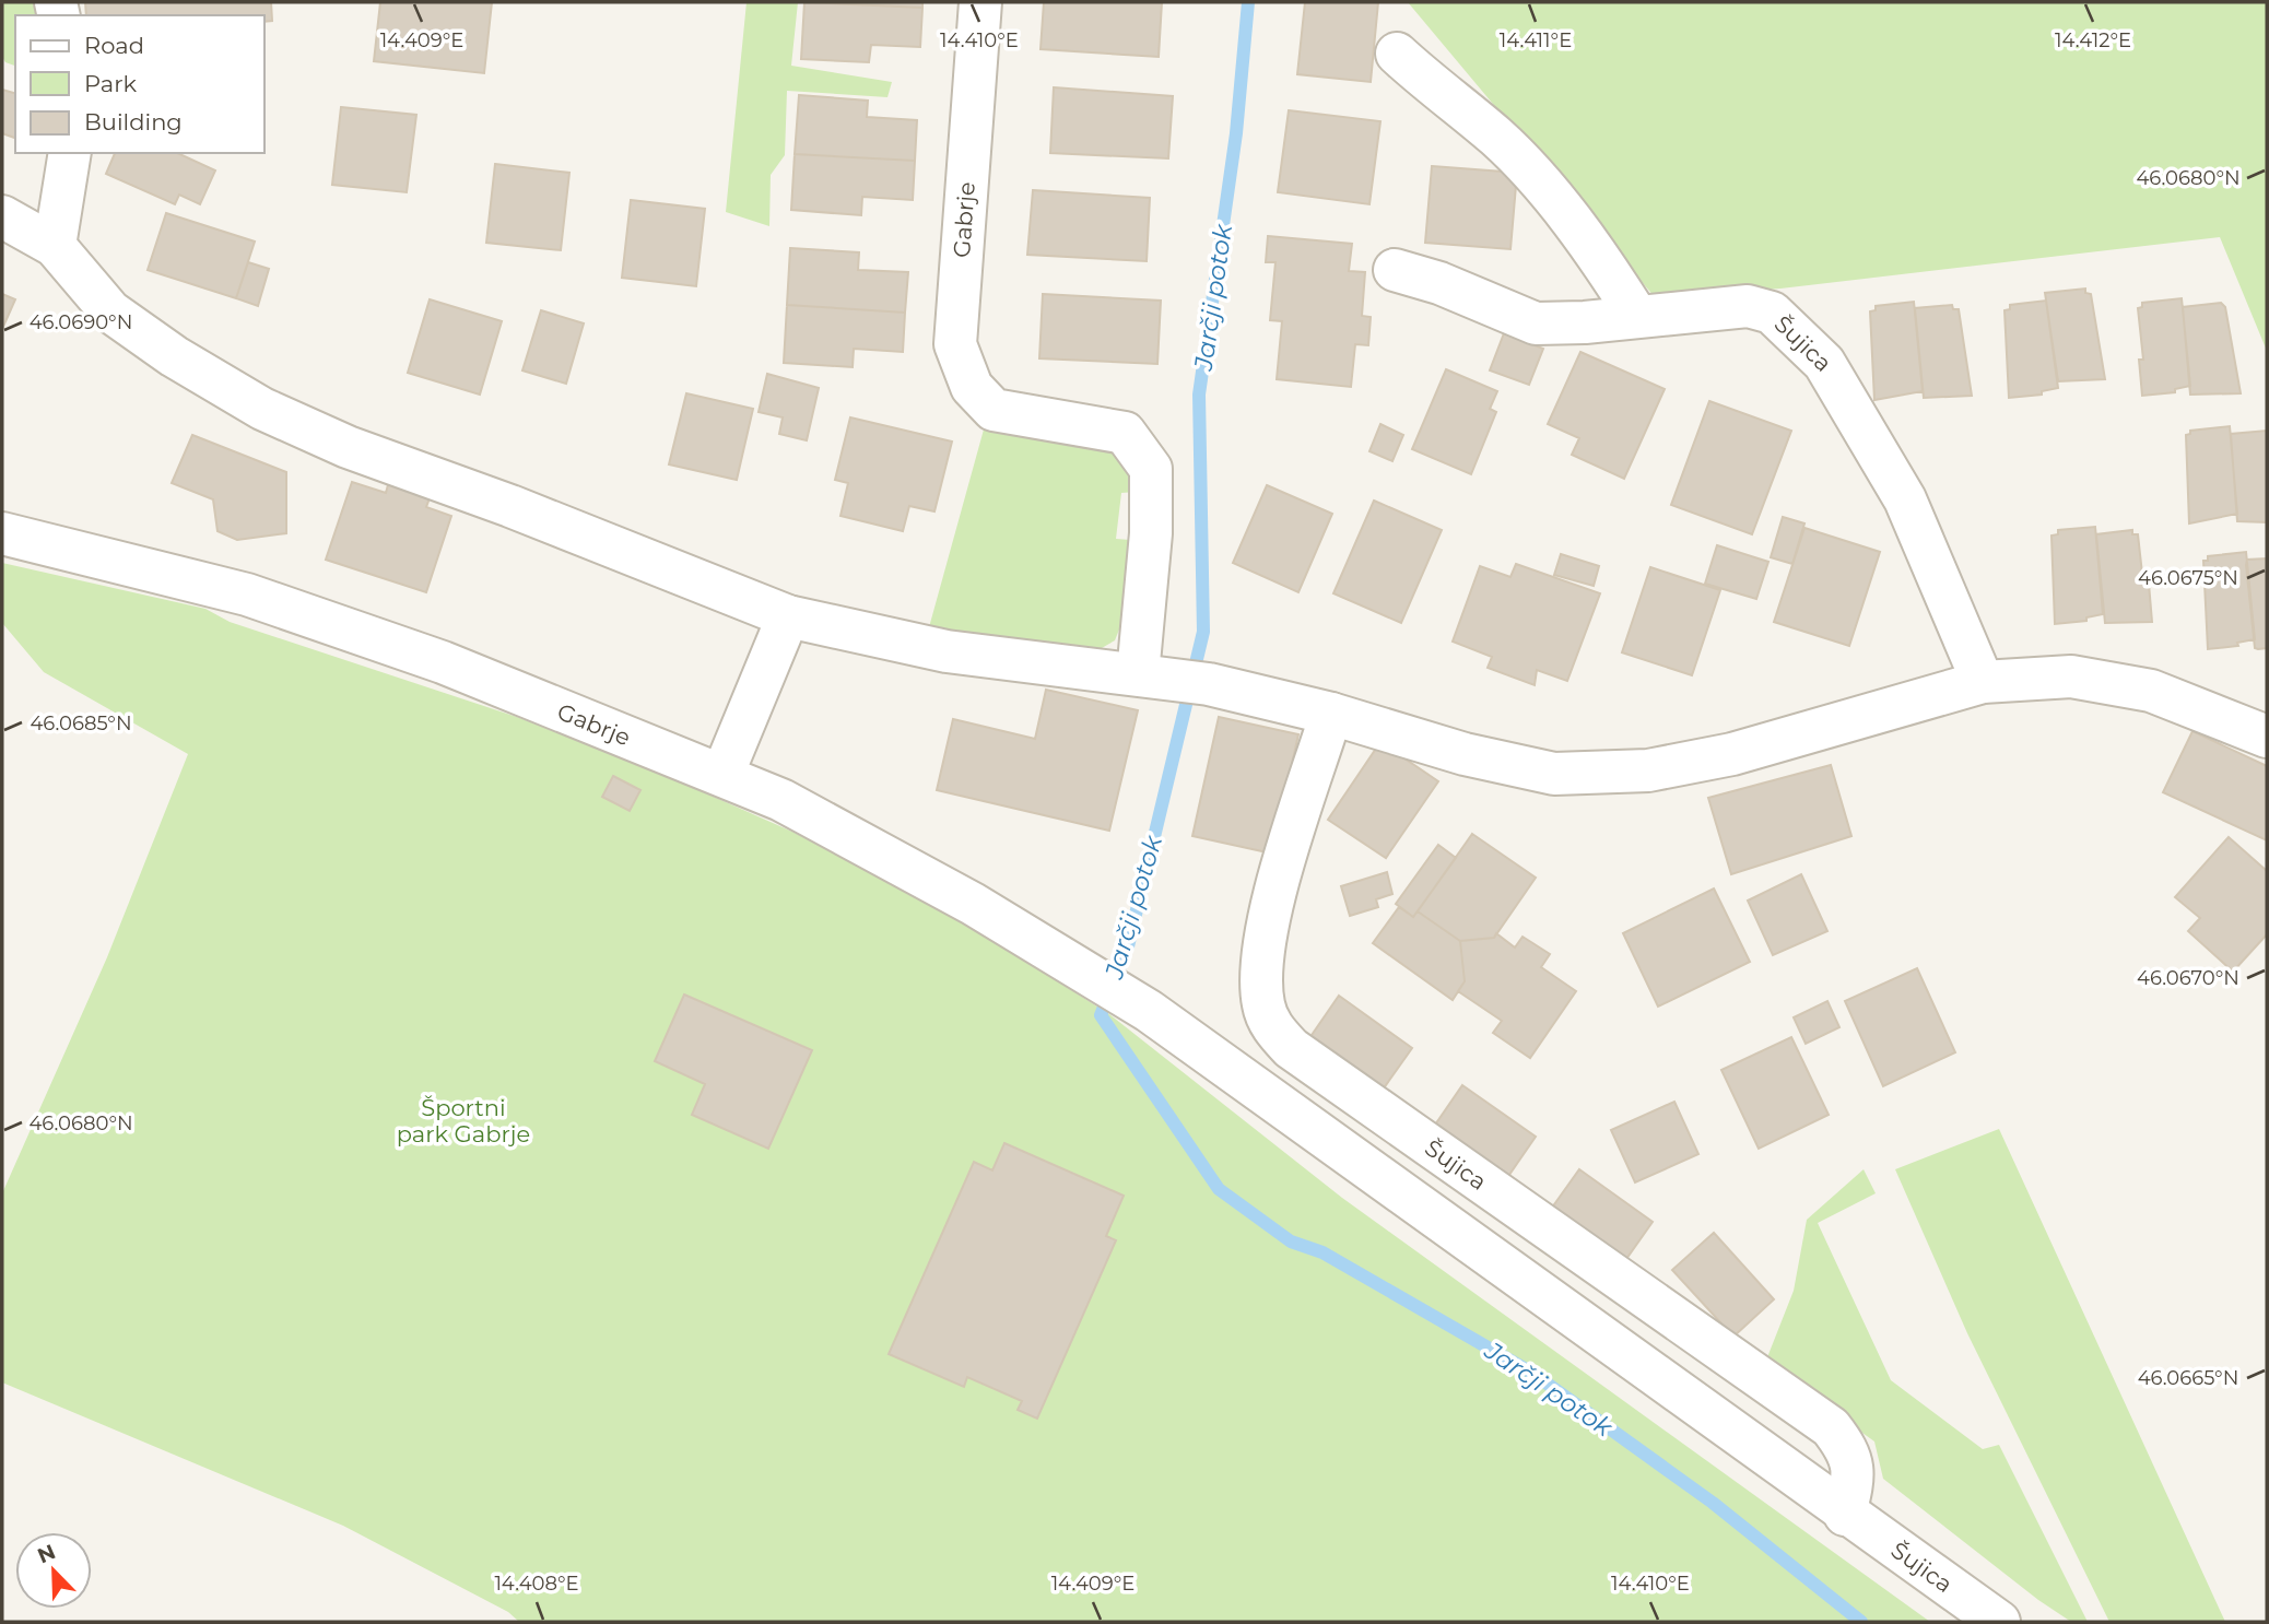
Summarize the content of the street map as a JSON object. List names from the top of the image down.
{
  "streets": {
    "street": ["Gabrje", "Šujica"]
  },
  "crossings": [
    ["Gabrje", "Šujica"]
  ],
  "water": ["Jarčji potok"],
  "parks": ["Športni park Gabrje"],
  "legend": ["Road", "Park", "Building"],
  "north": "top left",
  "coordinates": [
    "14.409°E",
    "14.410°E",
    "14.411°E",
    "14.412°E",
    "46.0680°N",
    "46.0690°N",
    "46.0675°N",
    "46.0685°N",
    "46.0670°N",
    "46.0665°N",
    "14.408°E"
  ]
}
